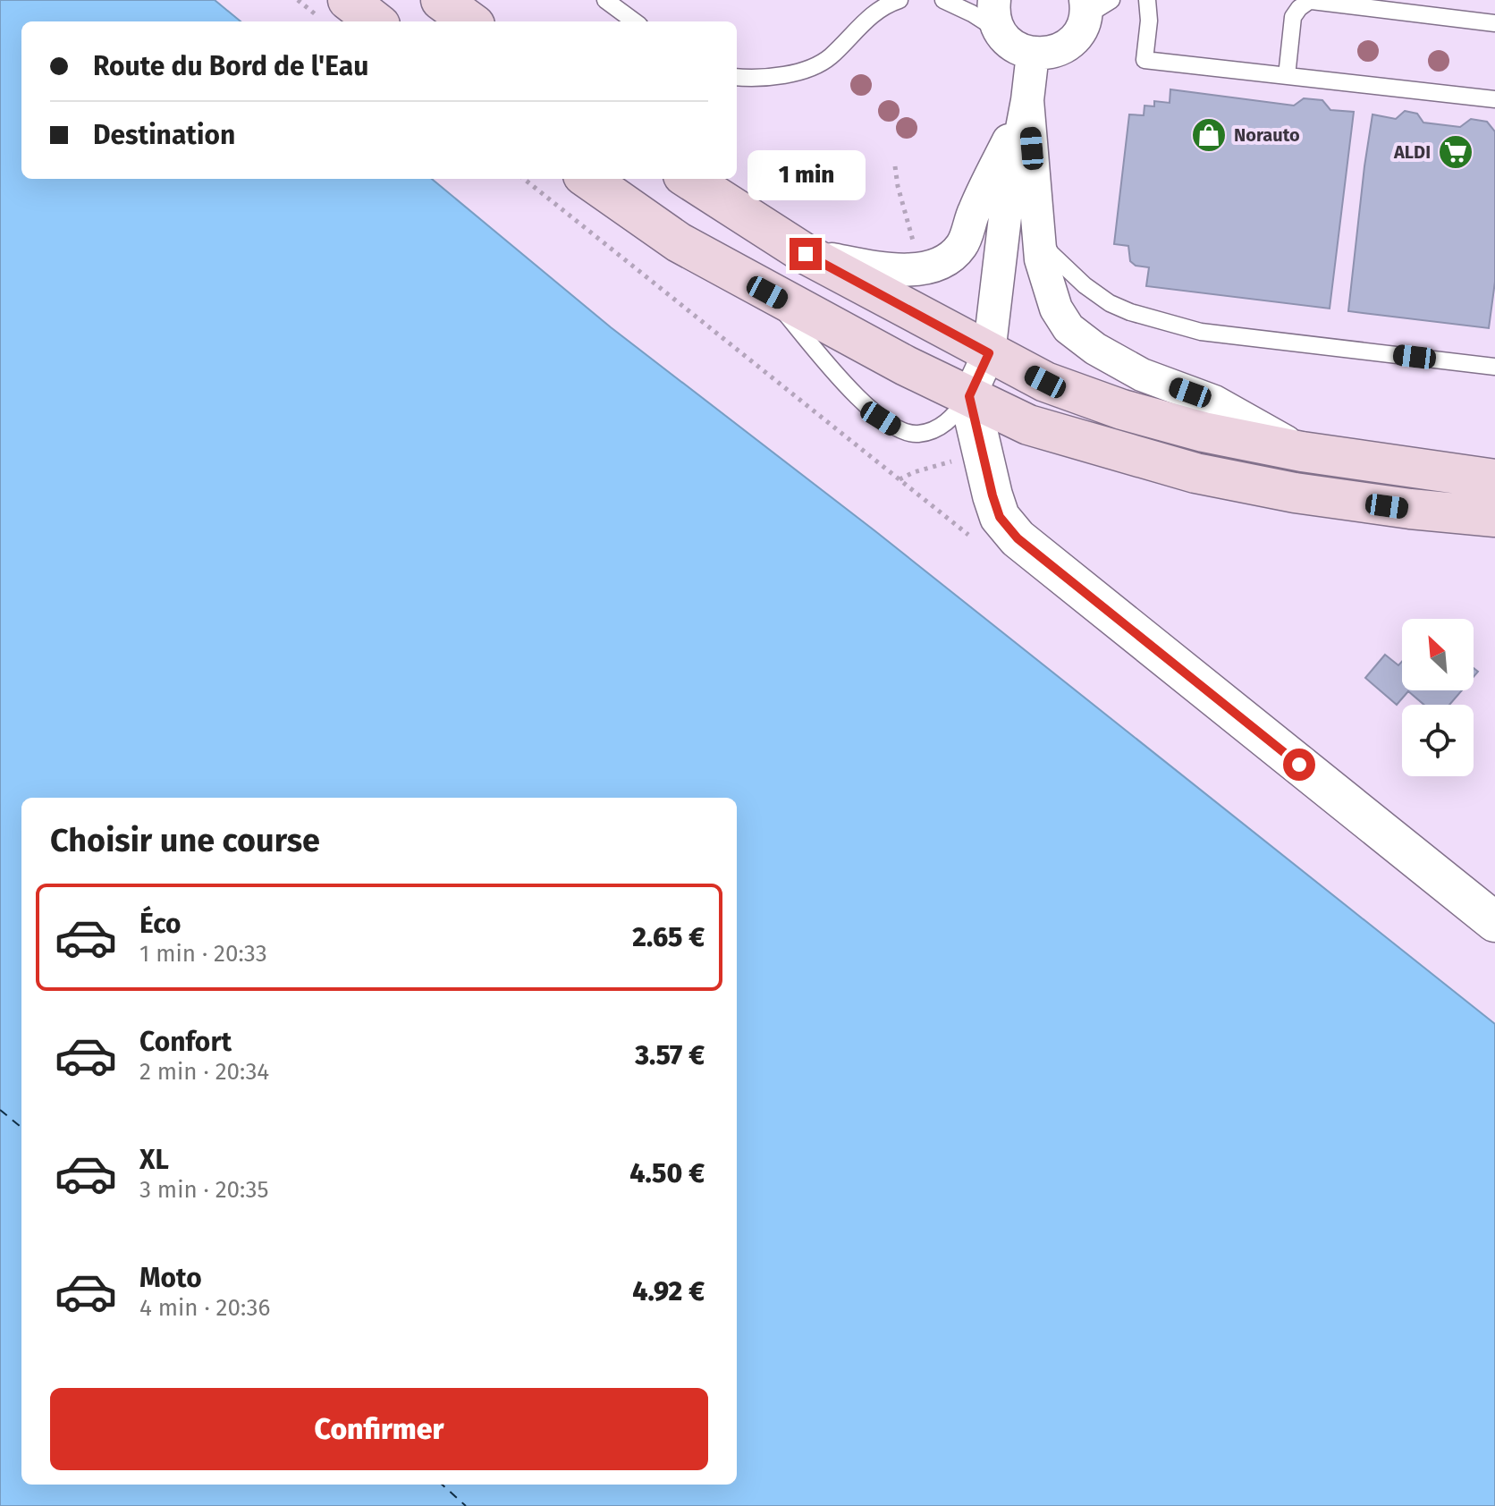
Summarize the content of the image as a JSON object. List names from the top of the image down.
{
  "places": {
    "shop": ["Norauto"],
    "supermarket": ["ALDI"]
  },
  "north": "top left",
  "page": {
    "banner": ["Route du Bord de l'Eau", "Destination"],
    "bubble": "1 min",
    "heading": "Choisir une course",
    "list": [
      {
        "name": "Éco",
        "note": "1 min · 20:33",
        "value": "2.65 €"
      },
      {
        "name": "Confort",
        "note": "2 min · 20:34",
        "value": "3.57 €"
      },
      {
        "name": "XL",
        "note": "3 min · 20:35",
        "value": "4.50 €"
      },
      {
        "name": "Moto",
        "note": "4 min · 20:36",
        "value": "4.92 €"
      }
    ],
    "buttons": "Confirmer"
  }
}
